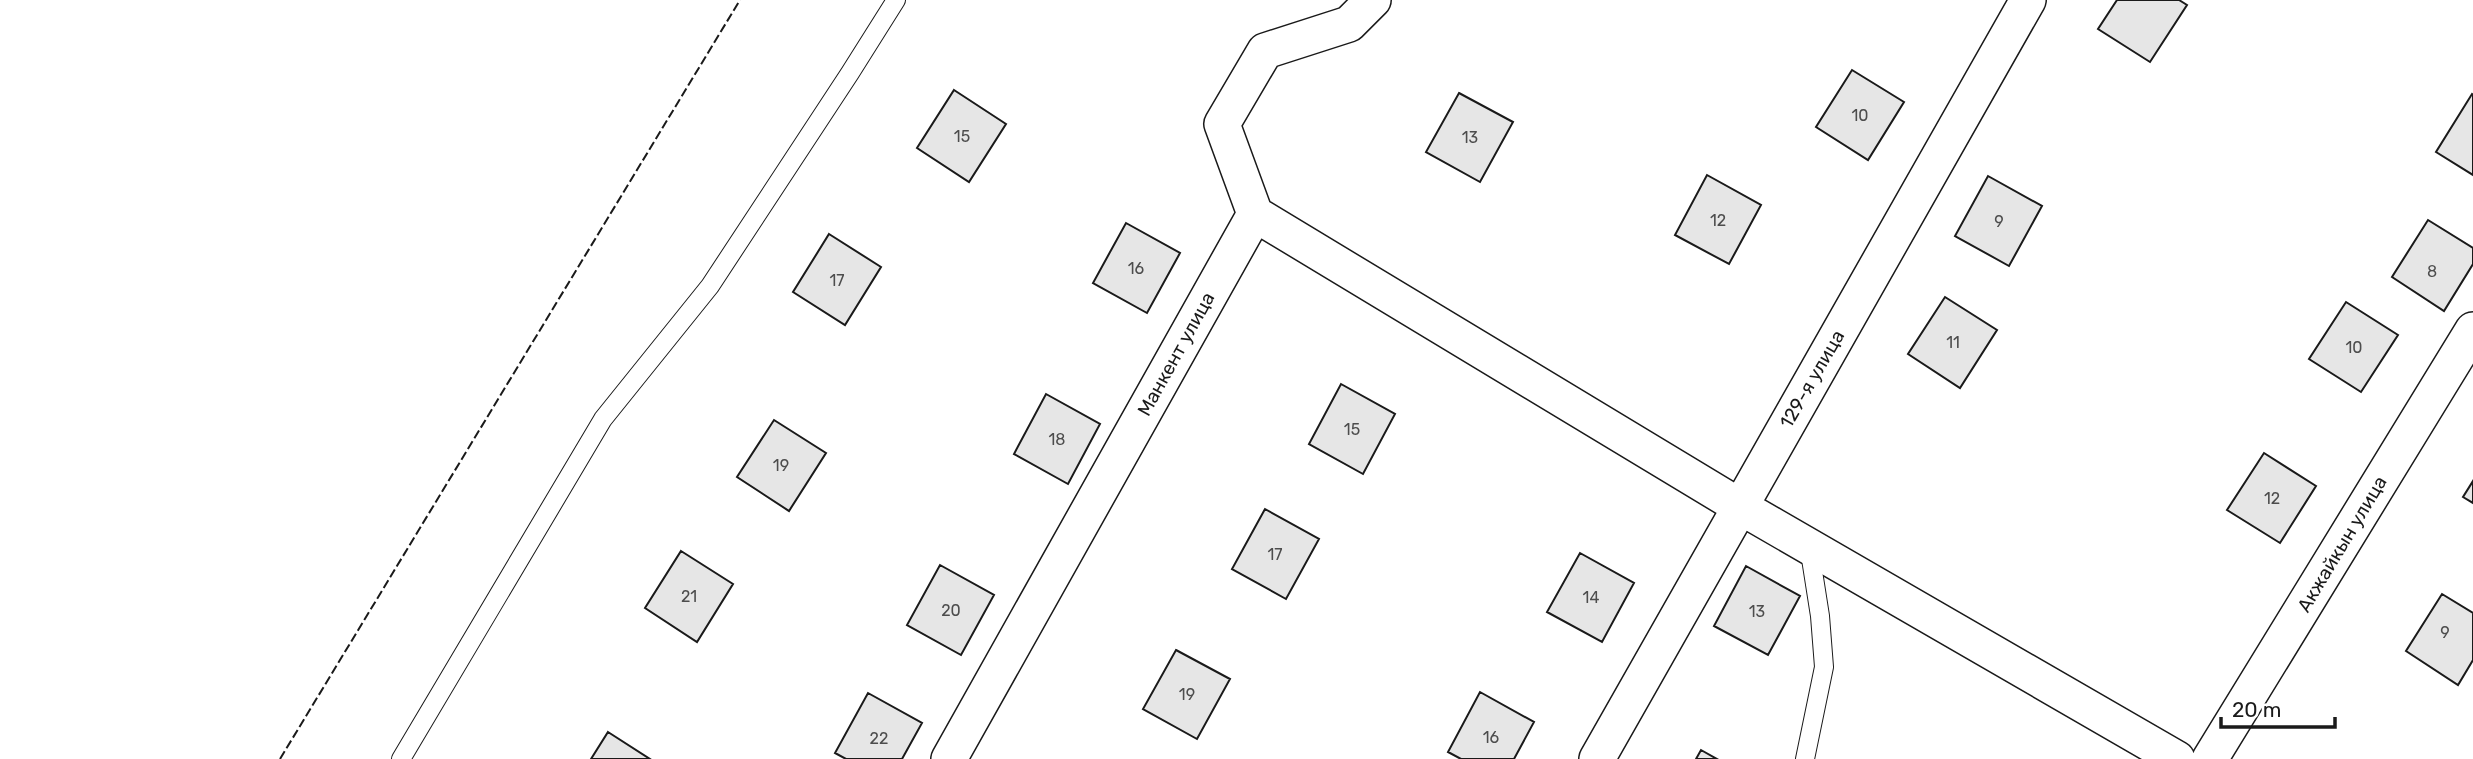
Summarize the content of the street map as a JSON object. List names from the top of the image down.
{
  "streets": {
    "street": ["Манкент улица", "129-я улица", "Акжайкын улица"]
  },
  "house_numbers": [
    "10",
    "15",
    "13",
    "12",
    "9",
    "16",
    "8",
    "17",
    "11",
    "10",
    "15",
    "18",
    "19",
    "12",
    "17",
    "21",
    "14",
    "20",
    "13",
    "9",
    "19",
    "16",
    "22"
  ],
  "scale_bar": "20 m"
}
